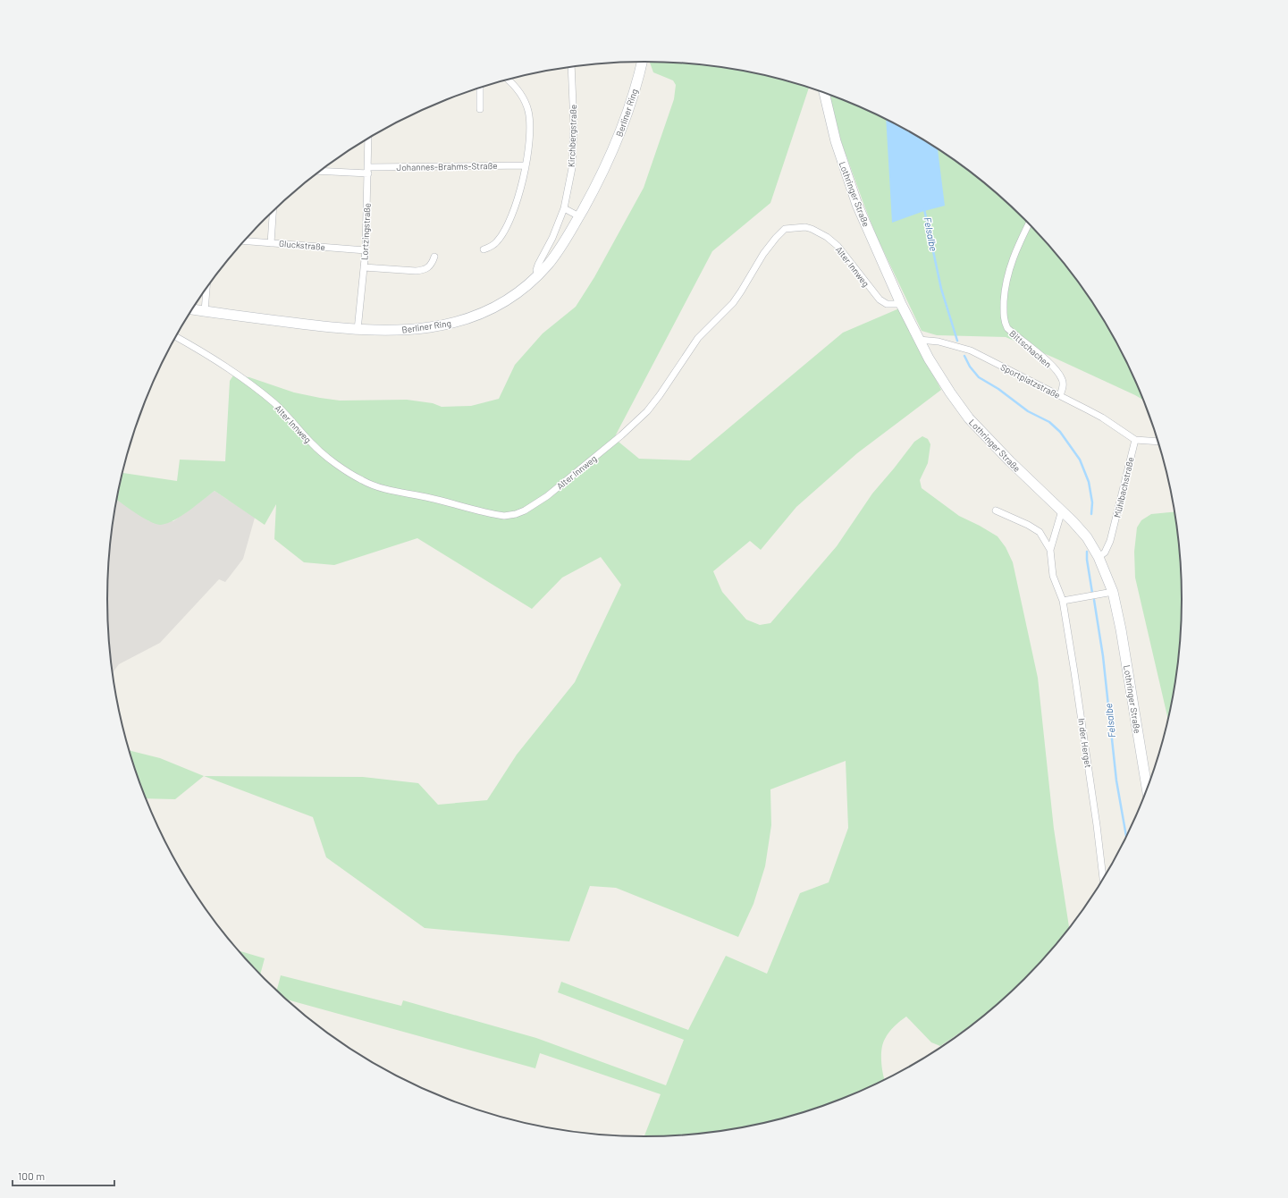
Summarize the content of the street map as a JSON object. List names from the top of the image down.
{
  "streets": {
    "main road": ["Berliner Ring", "Lothringer Straße"],
    "street": [
      "Kirchbergstraße",
      "Johannes-Brahms-Straße",
      "Lortzingstraße",
      "Gluckstraße",
      "Alter Innweg",
      "Bittschachen",
      "Sportplatzstraße",
      "Mühlbachstraße",
      "In der Herget"
    ]
  },
  "crossings": [
    ["Berliner Ring", "Kirchbergstraße"],
    ["Berliner Ring", "Lortzingstraße"],
    ["Johannes-Brahms-Straße", "Lortzingstraße"],
    ["Lothringer Straße", "Alter Innweg"],
    ["Lothringer Straße", "Sportplatzstraße"],
    ["Lothringer Straße", "Mühlbachstraße"],
    ["Lothringer Straße", "In der Herget"],
    ["Lortzingstraße", "Gluckstraße"],
    ["Bittschachen", "Sportplatzstraße"],
    ["Sportplatzstraße", "Mühlbachstraße"]
  ],
  "water": ["Felsalbe"],
  "scale_bar": "100 m"
}
